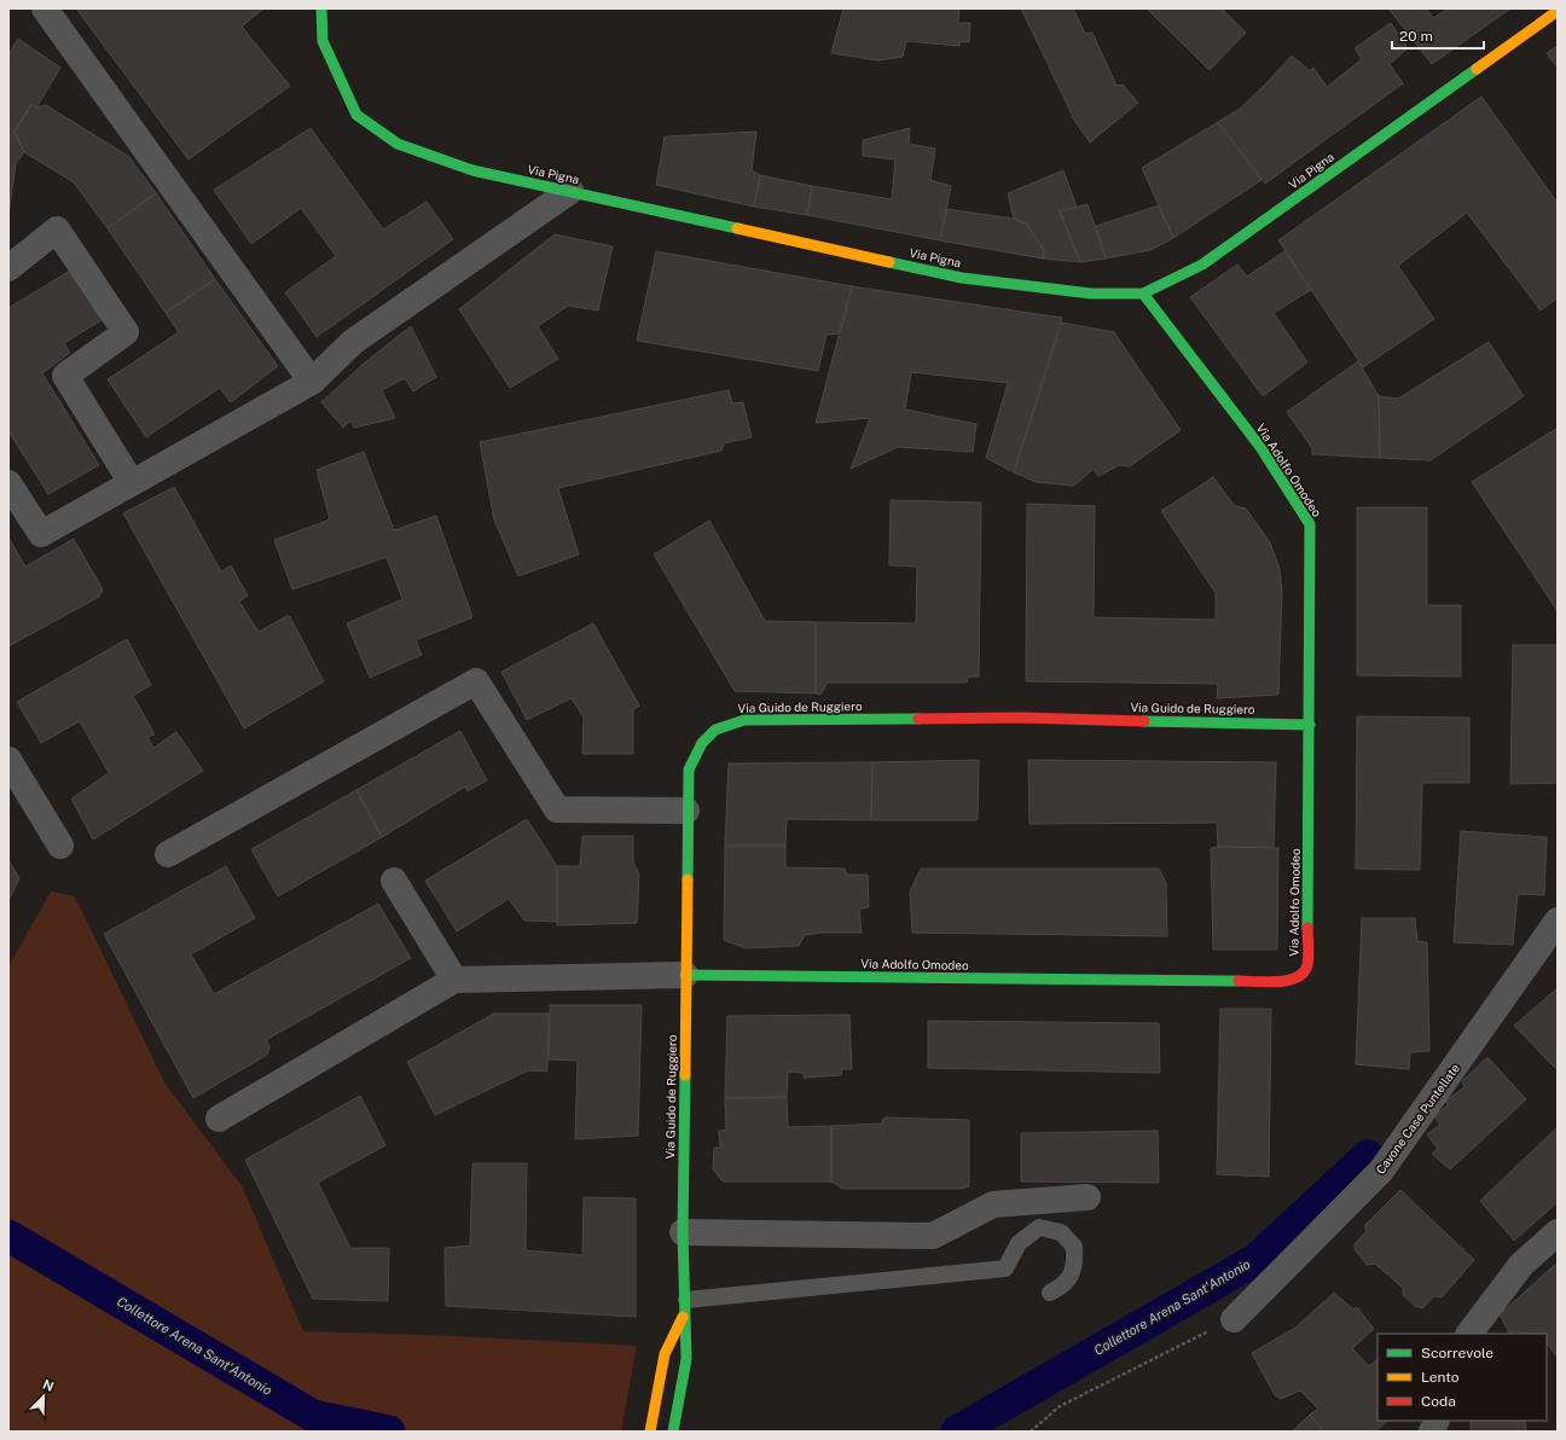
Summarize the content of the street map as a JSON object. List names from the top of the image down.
{
  "streets": {
    "street": [
      "Via Pigna",
      "Via Adolfo Omodeo",
      "Via Guido de Ruggiero",
      "Cavone Case Puntellate"
    ]
  },
  "crossings": [
    ["Via Pigna", "Via Adolfo Omodeo"],
    ["Via Adolfo Omodeo", "Via Guido de Ruggiero"]
  ],
  "water": ["Collettore Arena Sant'Antonio"],
  "legend": ["Scorrevole", "Lento", "Coda"],
  "scale_bar": "20 m",
  "north": "top right"
}
